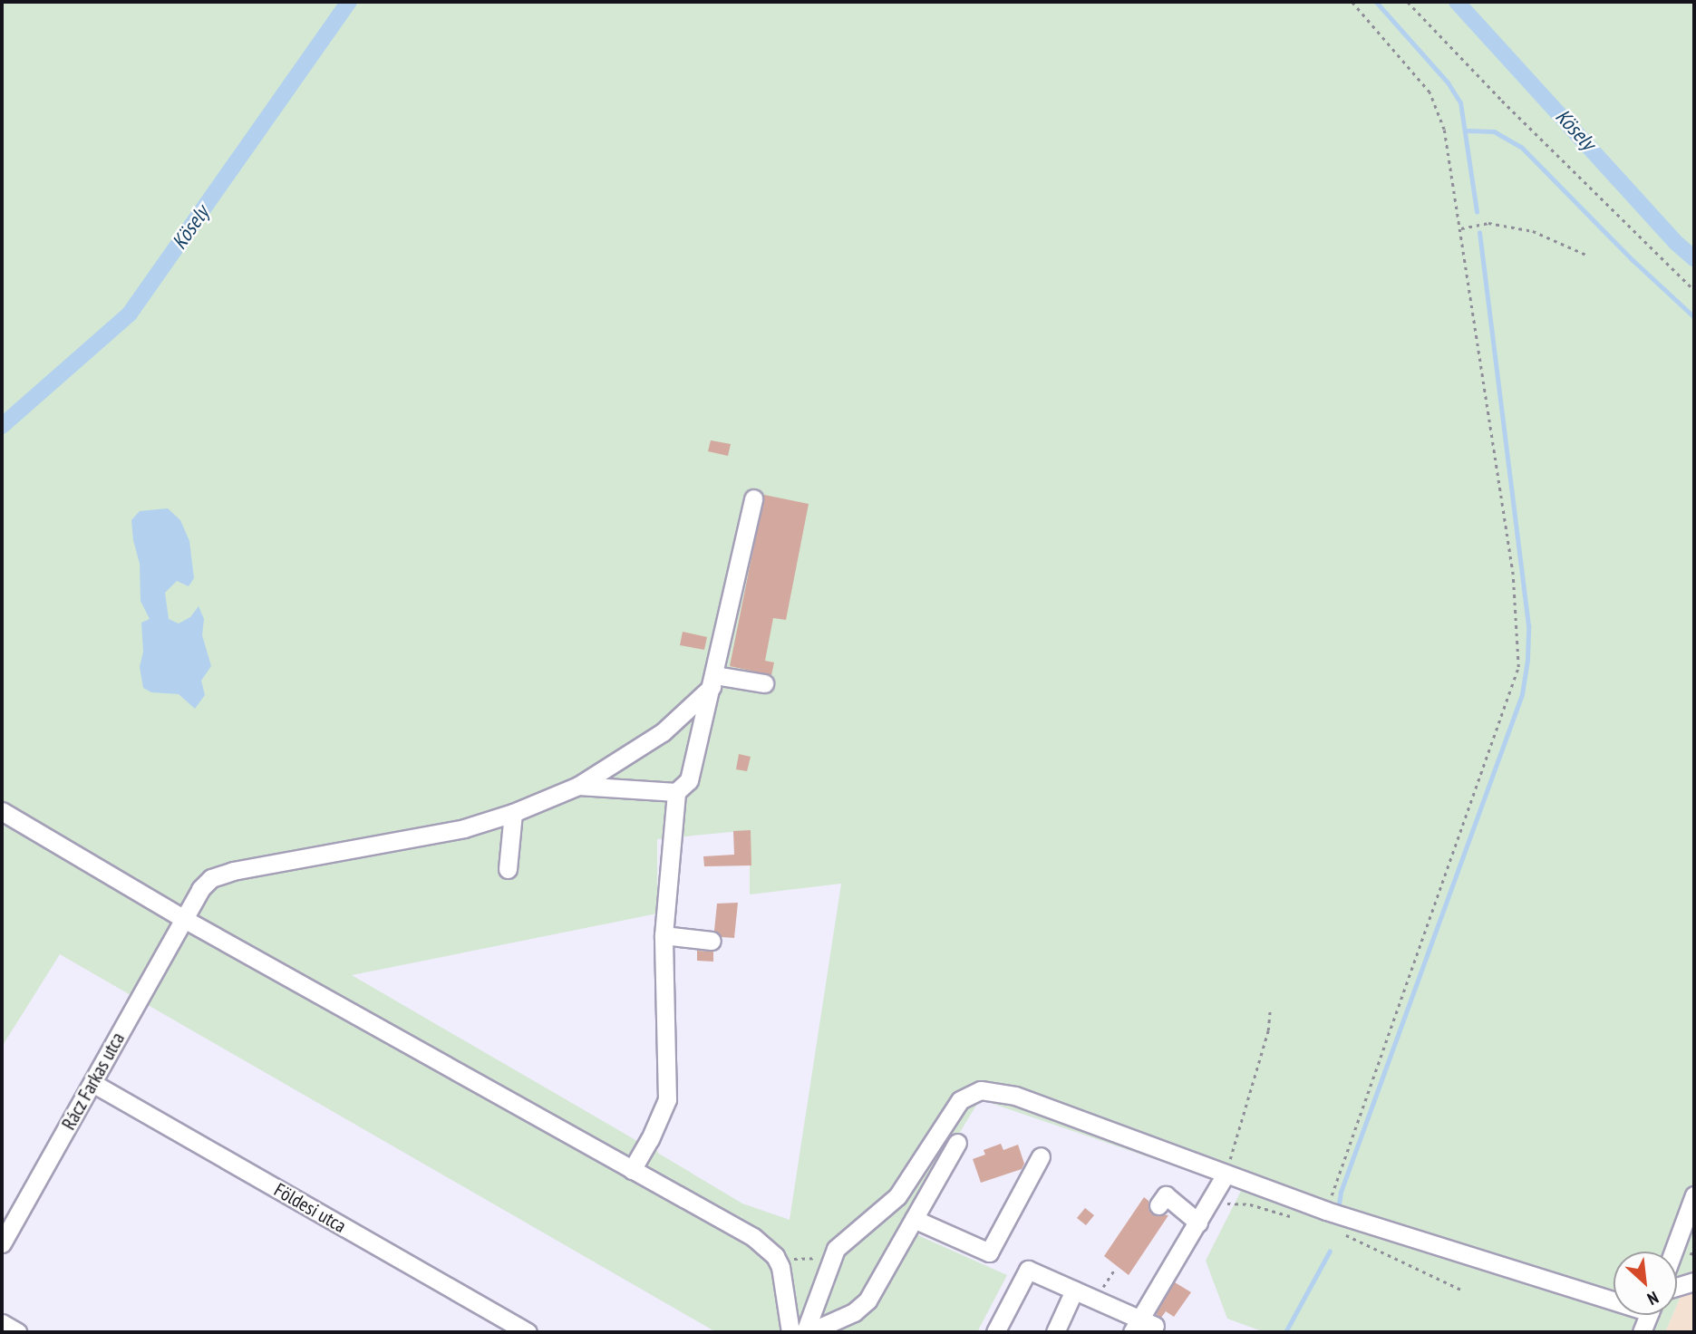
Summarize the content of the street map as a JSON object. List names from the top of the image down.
{
  "streets": {
    "street": ["Rácz Farkas utca", "Földesi utca"]
  },
  "crossings": [
    ["Rácz Farkas utca", "Földesi utca"]
  ],
  "water": ["Kösely"],
  "north": "bottom right"
}
